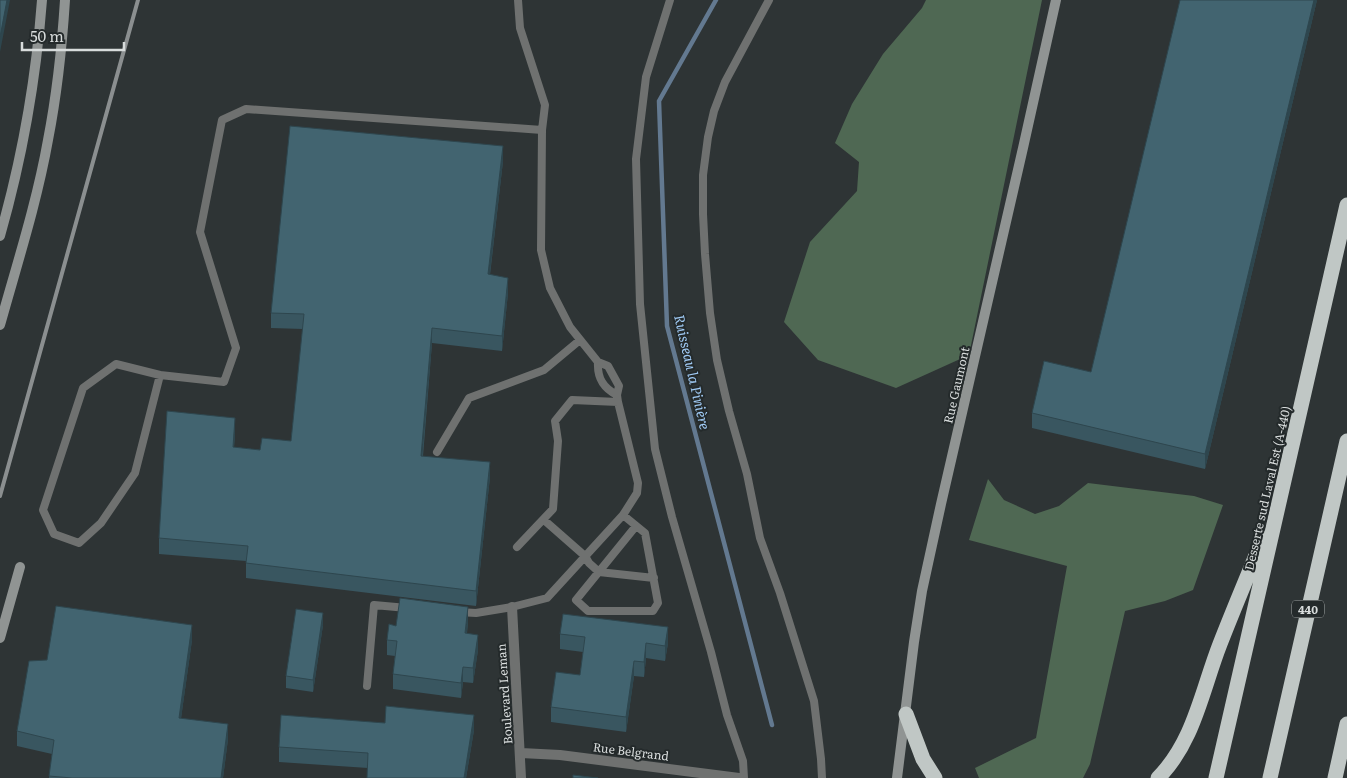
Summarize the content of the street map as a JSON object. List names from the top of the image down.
{
  "streets": {
    "highway": ["Desserte sud Laval Est (A-440)", "440"],
    "street": ["Rue Gaumont", "Boulevard Leman", "Rue Belgrand"]
  },
  "crossings": [
    ["Boulevard Leman", "Rue Belgrand"]
  ],
  "water": ["Ruisseau la Pinière"],
  "scale_bar": "50 m"
}
